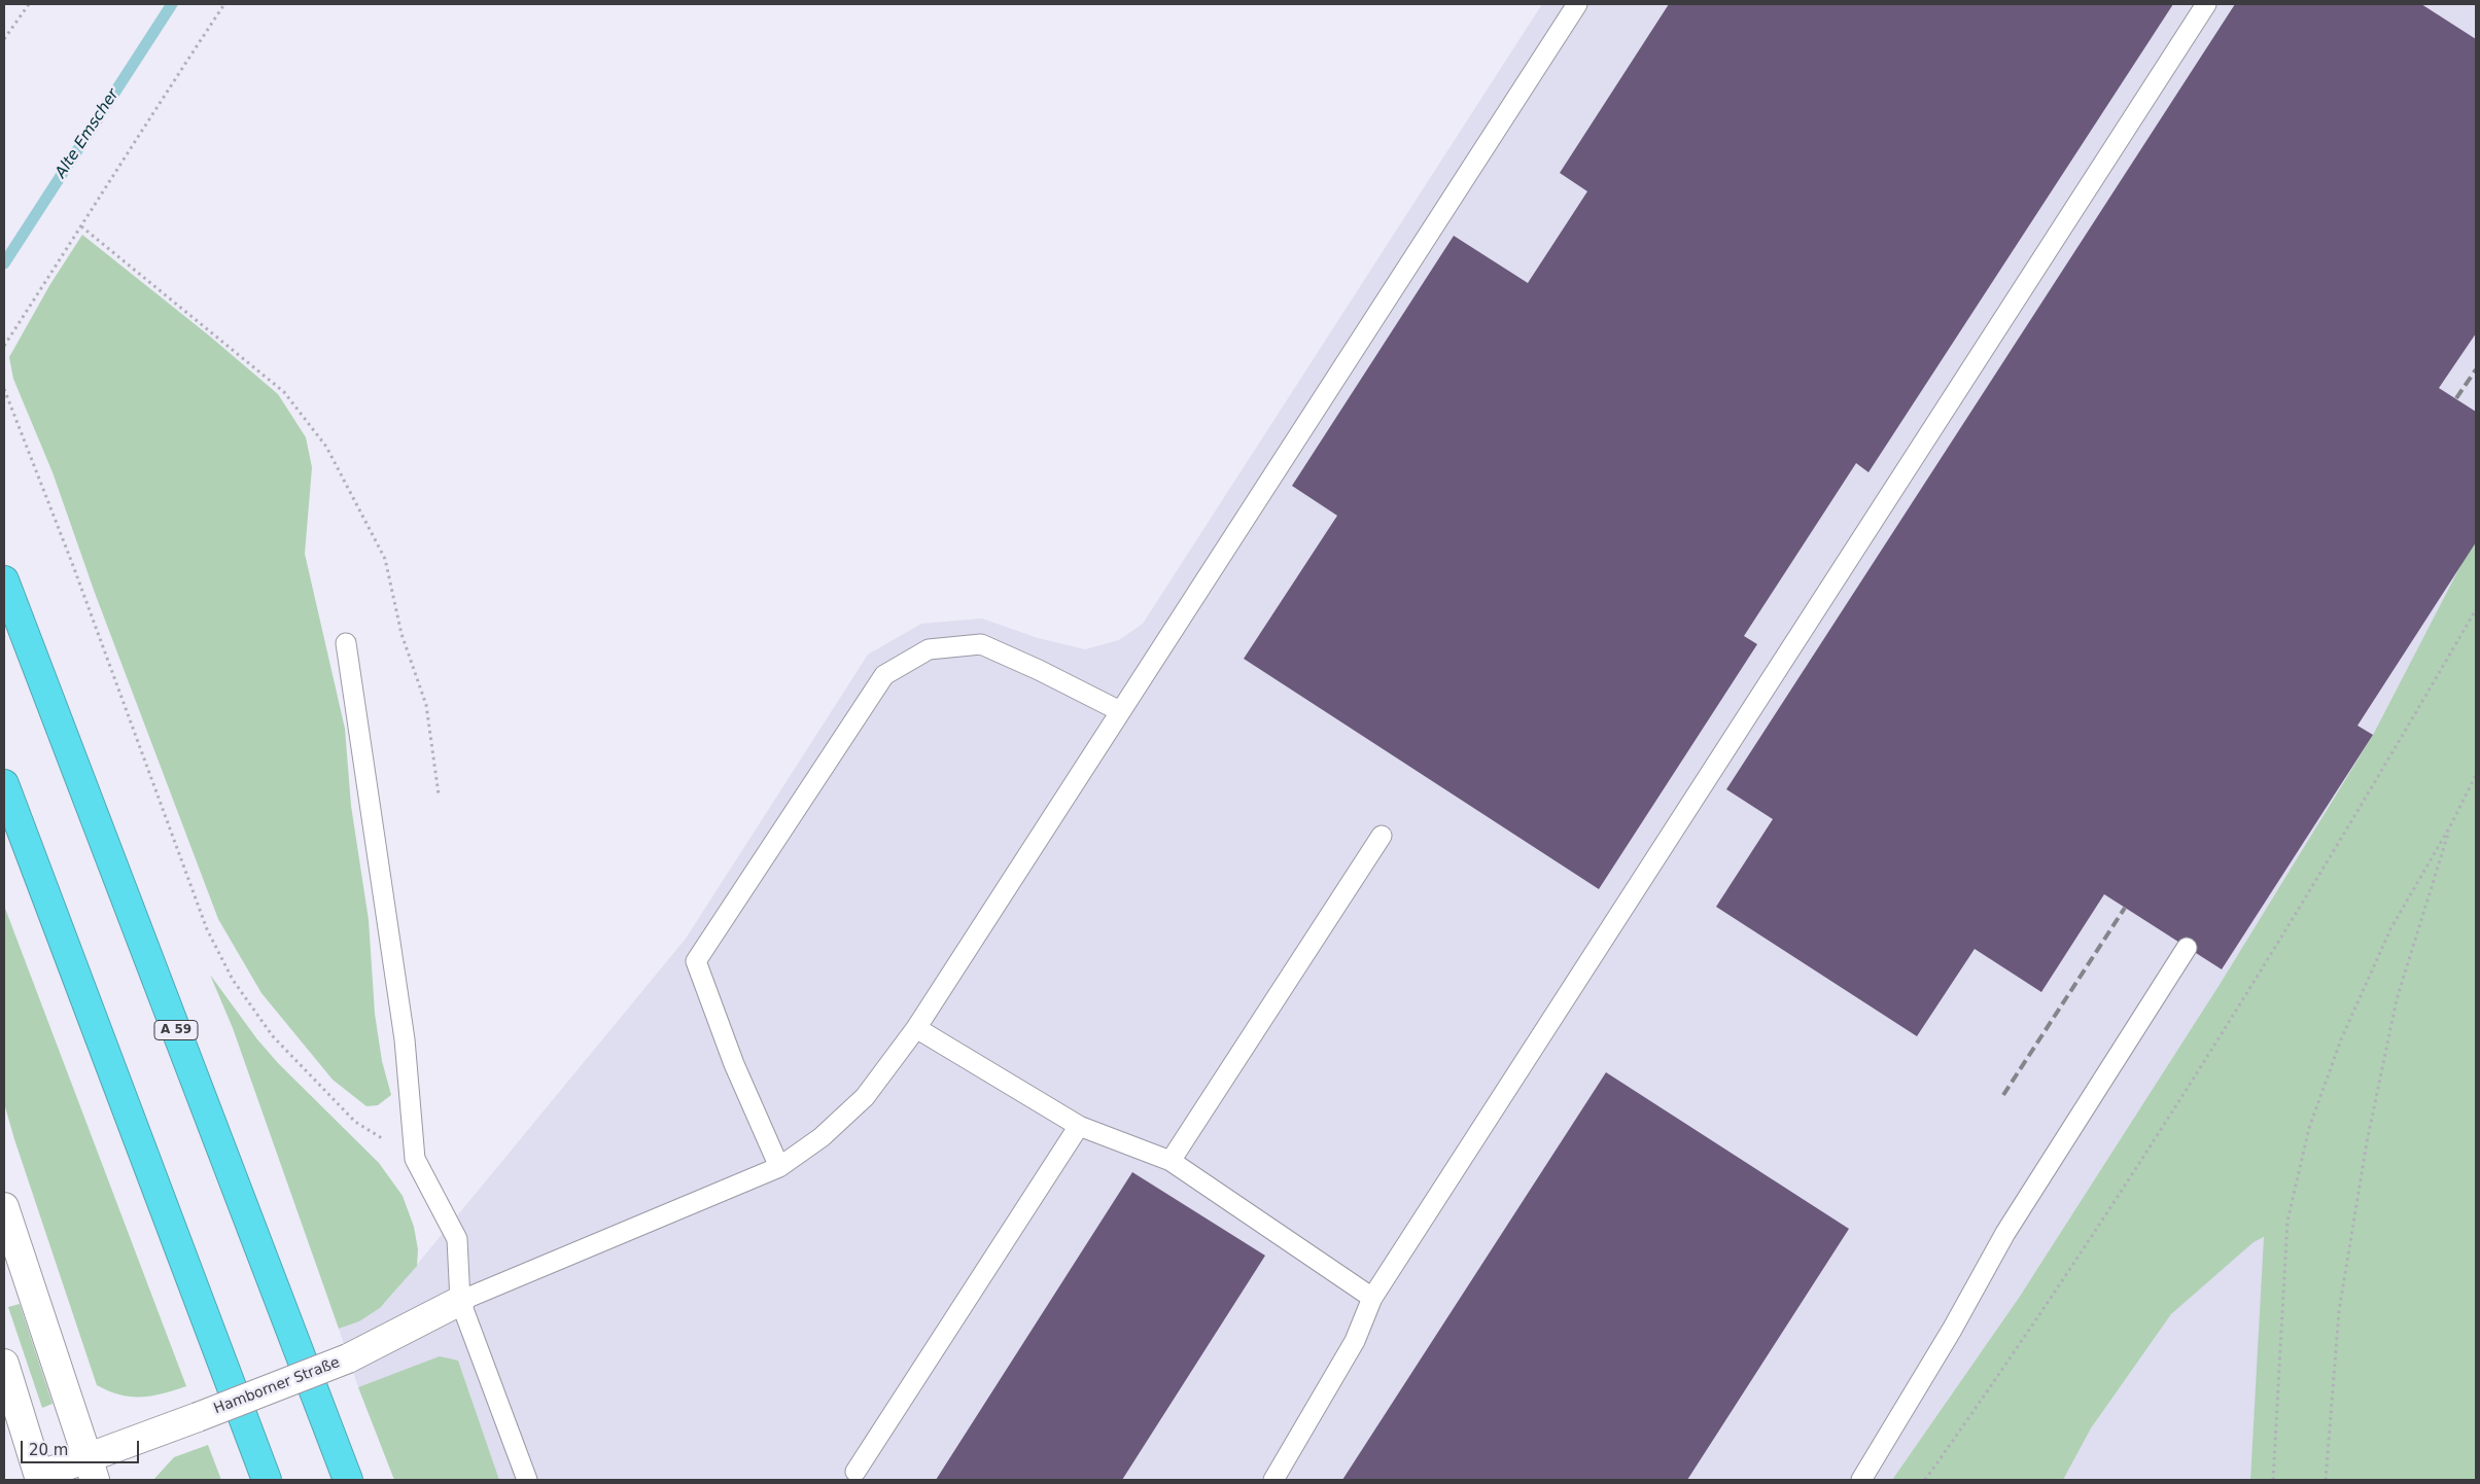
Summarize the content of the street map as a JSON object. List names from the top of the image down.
{
  "streets": {
    "highway": ["A 59"],
    "street": ["Hamborner Straße"]
  },
  "water": ["Alte Emscher"],
  "scale_bar": "20 m"
}
